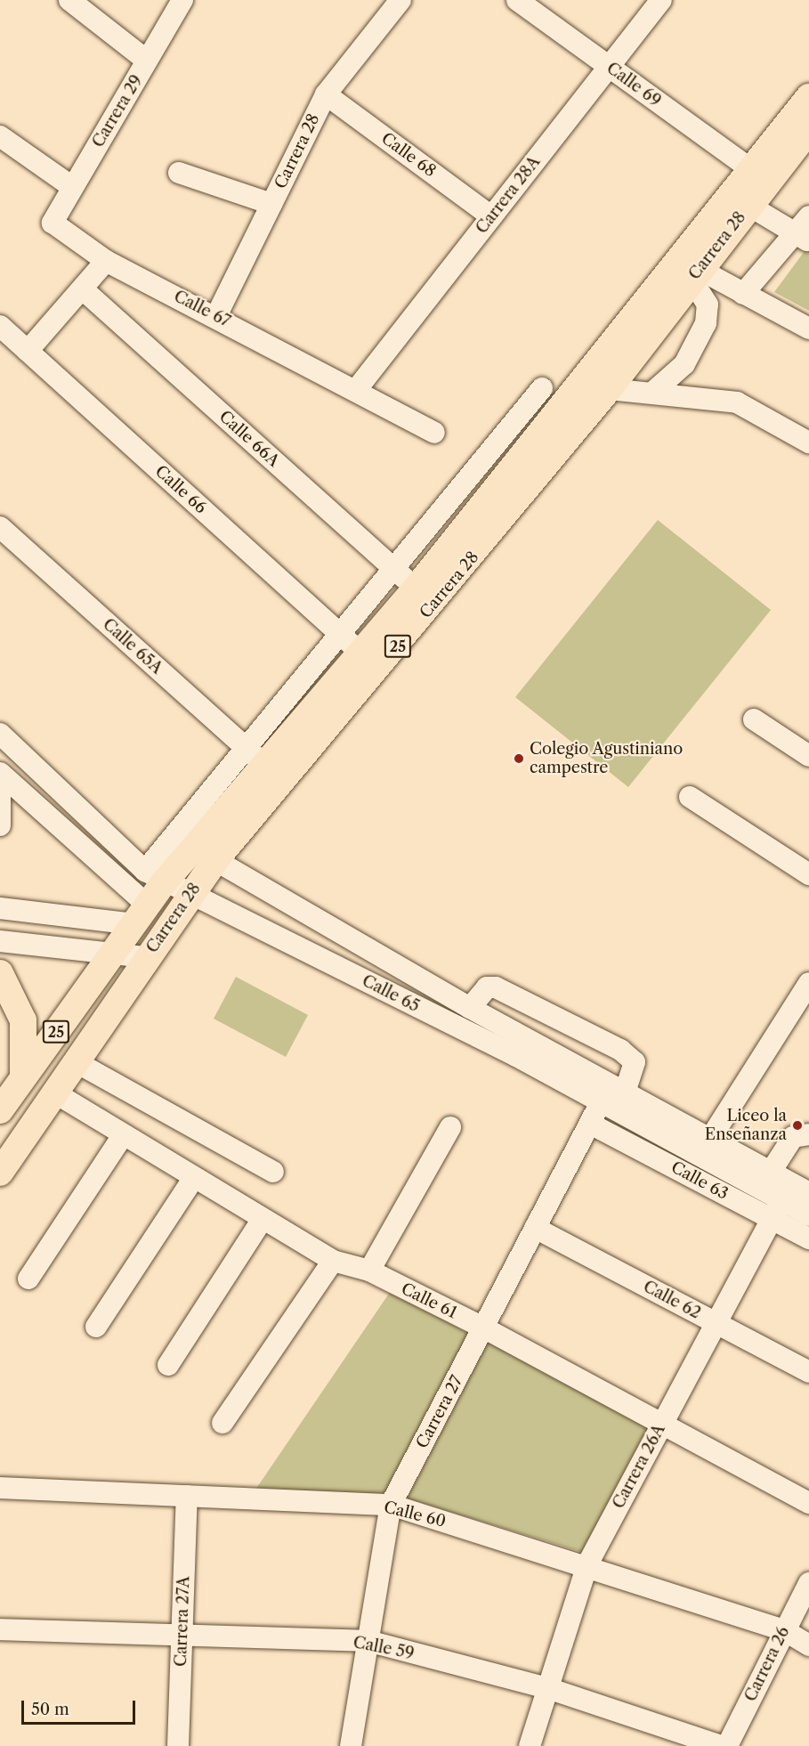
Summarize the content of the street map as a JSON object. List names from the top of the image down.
{
  "streets": {
    "main road": ["Carrera 28", "25"],
    "street": [
      "Calle 69",
      "Carrera 29",
      "Calle 68",
      "Carrera 28A",
      "Calle 67",
      "Calle 66A",
      "Calle 66",
      "Calle 65A",
      "Calle 65",
      "Calle 63",
      "Calle 62",
      "Calle 61",
      "Carrera 27",
      "Carrera 26A",
      "Calle 60",
      "Carrera 27A",
      "Calle 59",
      "Carrera 26"
    ]
  },
  "crossings": [
    ["Calle 69", "Carrera 28"],
    ["Calle 69", "Carrera 28A"],
    ["Carrera 29", "Calle 67"],
    ["Carrera 28", "Calle 68"],
    ["Carrera 28", "Calle 67"],
    ["Carrera 28", "Calle 66A"],
    ["Carrera 28", "Calle 66"],
    ["Carrera 28", "Calle 65A"],
    ["Carrera 28", "Calle 65"],
    ["Carrera 28", "Calle 61"],
    ["Calle 68", "Carrera 28A"],
    ["Carrera 28A", "Calle 67"],
    ["Calle 65", "Calle 63"],
    ["Calle 65", "Carrera 27"],
    ["Calle 65", "Carrera 26A"],
    ["Calle 63", "Carrera 27"],
    ["Calle 63", "Carrera 26A"],
    ["Calle 62", "Carrera 27"],
    ["Calle 62", "Carrera 26A"],
    ["Calle 61", "Carrera 27"],
    ["Calle 61", "Carrera 26A"],
    ["Carrera 27", "Calle 60"],
    ["Carrera 27", "Calle 59"],
    ["Carrera 26A", "Calle 60"],
    ["Carrera 26A", "Calle 59"],
    ["Calle 60", "Carrera 27A"],
    ["Calle 60", "Carrera 26"],
    ["Carrera 27A", "Calle 59"]
  ],
  "places": ["Colegio Agustiniano campestre", "Liceo la Enseñanza"],
  "scale_bar": "50 m"
}
